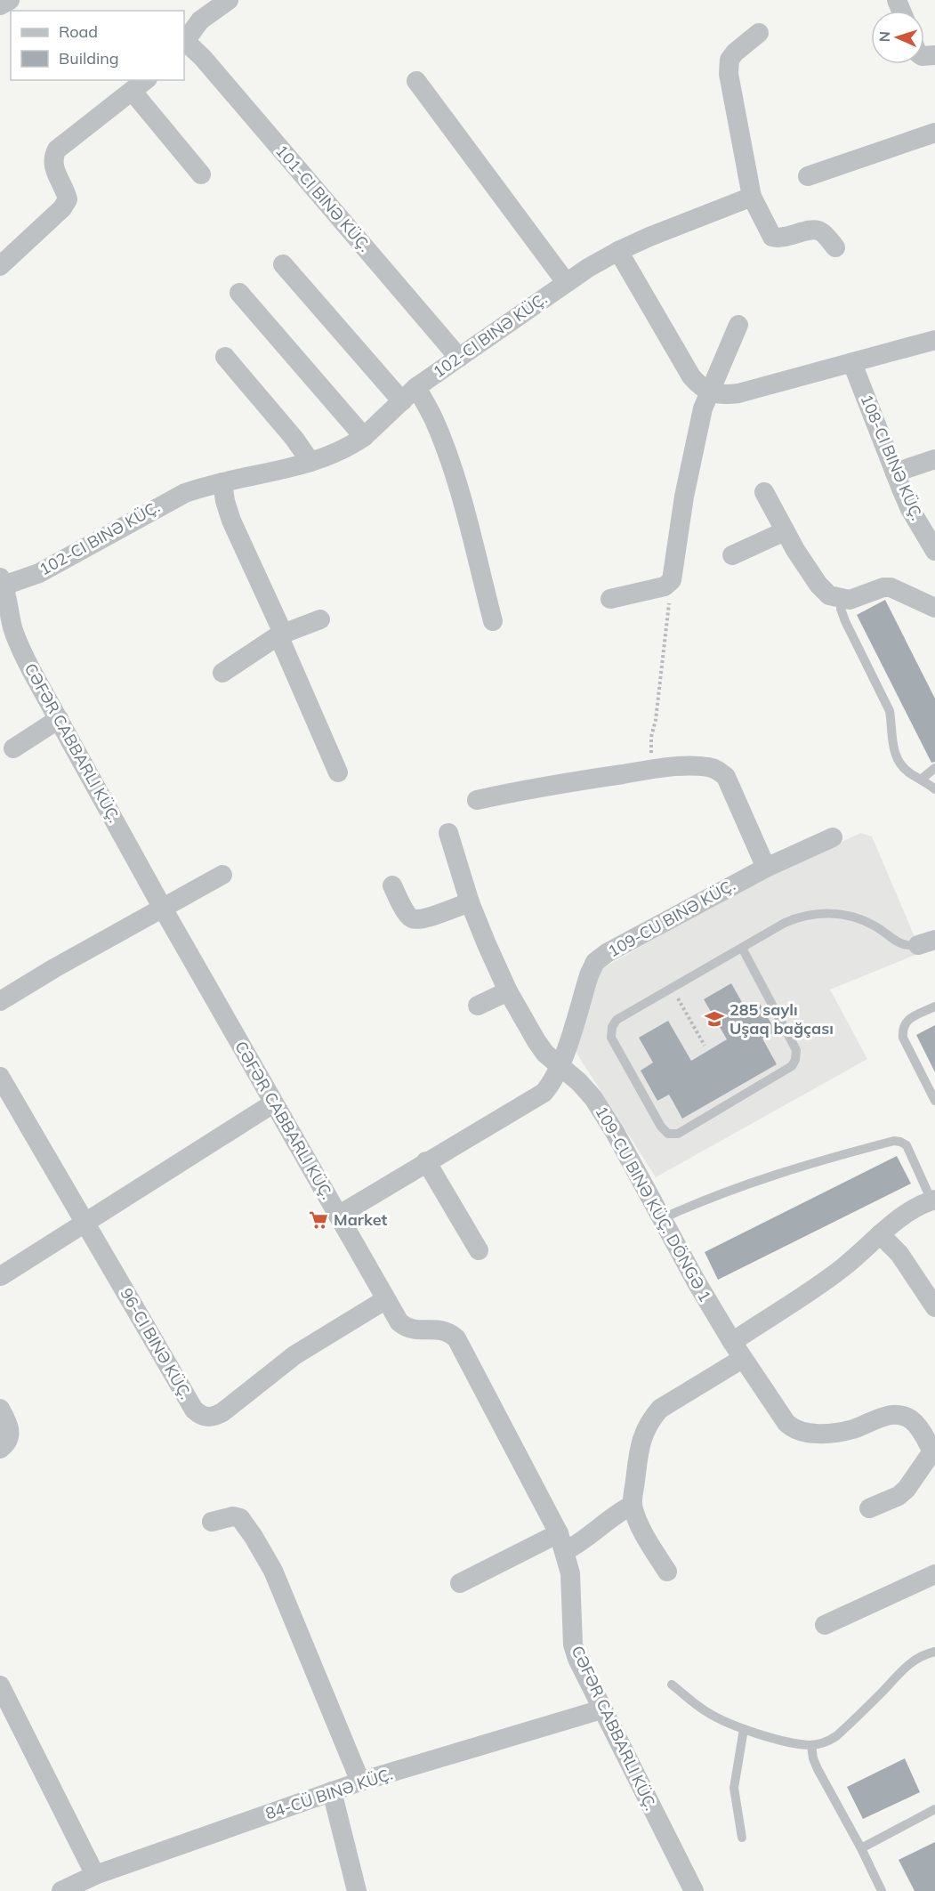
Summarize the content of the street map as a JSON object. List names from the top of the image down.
{
  "streets": {
    "street": [
      "101-CI BINƏ KÜÇ.",
      "102-CI BINƏ KÜÇ.",
      "108-CI BINƏ KÜÇ.",
      "109-CU BINƏ KÜÇ.",
      "109-CU BINƏ KÜÇ. DÖNGƏ 1",
      "84-CÜ BINƏ KÜÇ."
    ]
  },
  "crossings": [
    ["101-CI BINƏ KÜÇ.", "102-CI BINƏ KÜÇ."],
    ["109-CU BINƏ KÜÇ.", "109-CU BINƏ KÜÇ. DÖNGƏ 1"]
  ],
  "places": {
    "school or university": ["285 saylı Uşaq bağçası"],
    "supermarket": ["Market"]
  },
  "legend": ["Road", "Building"],
  "north": "left"
}
